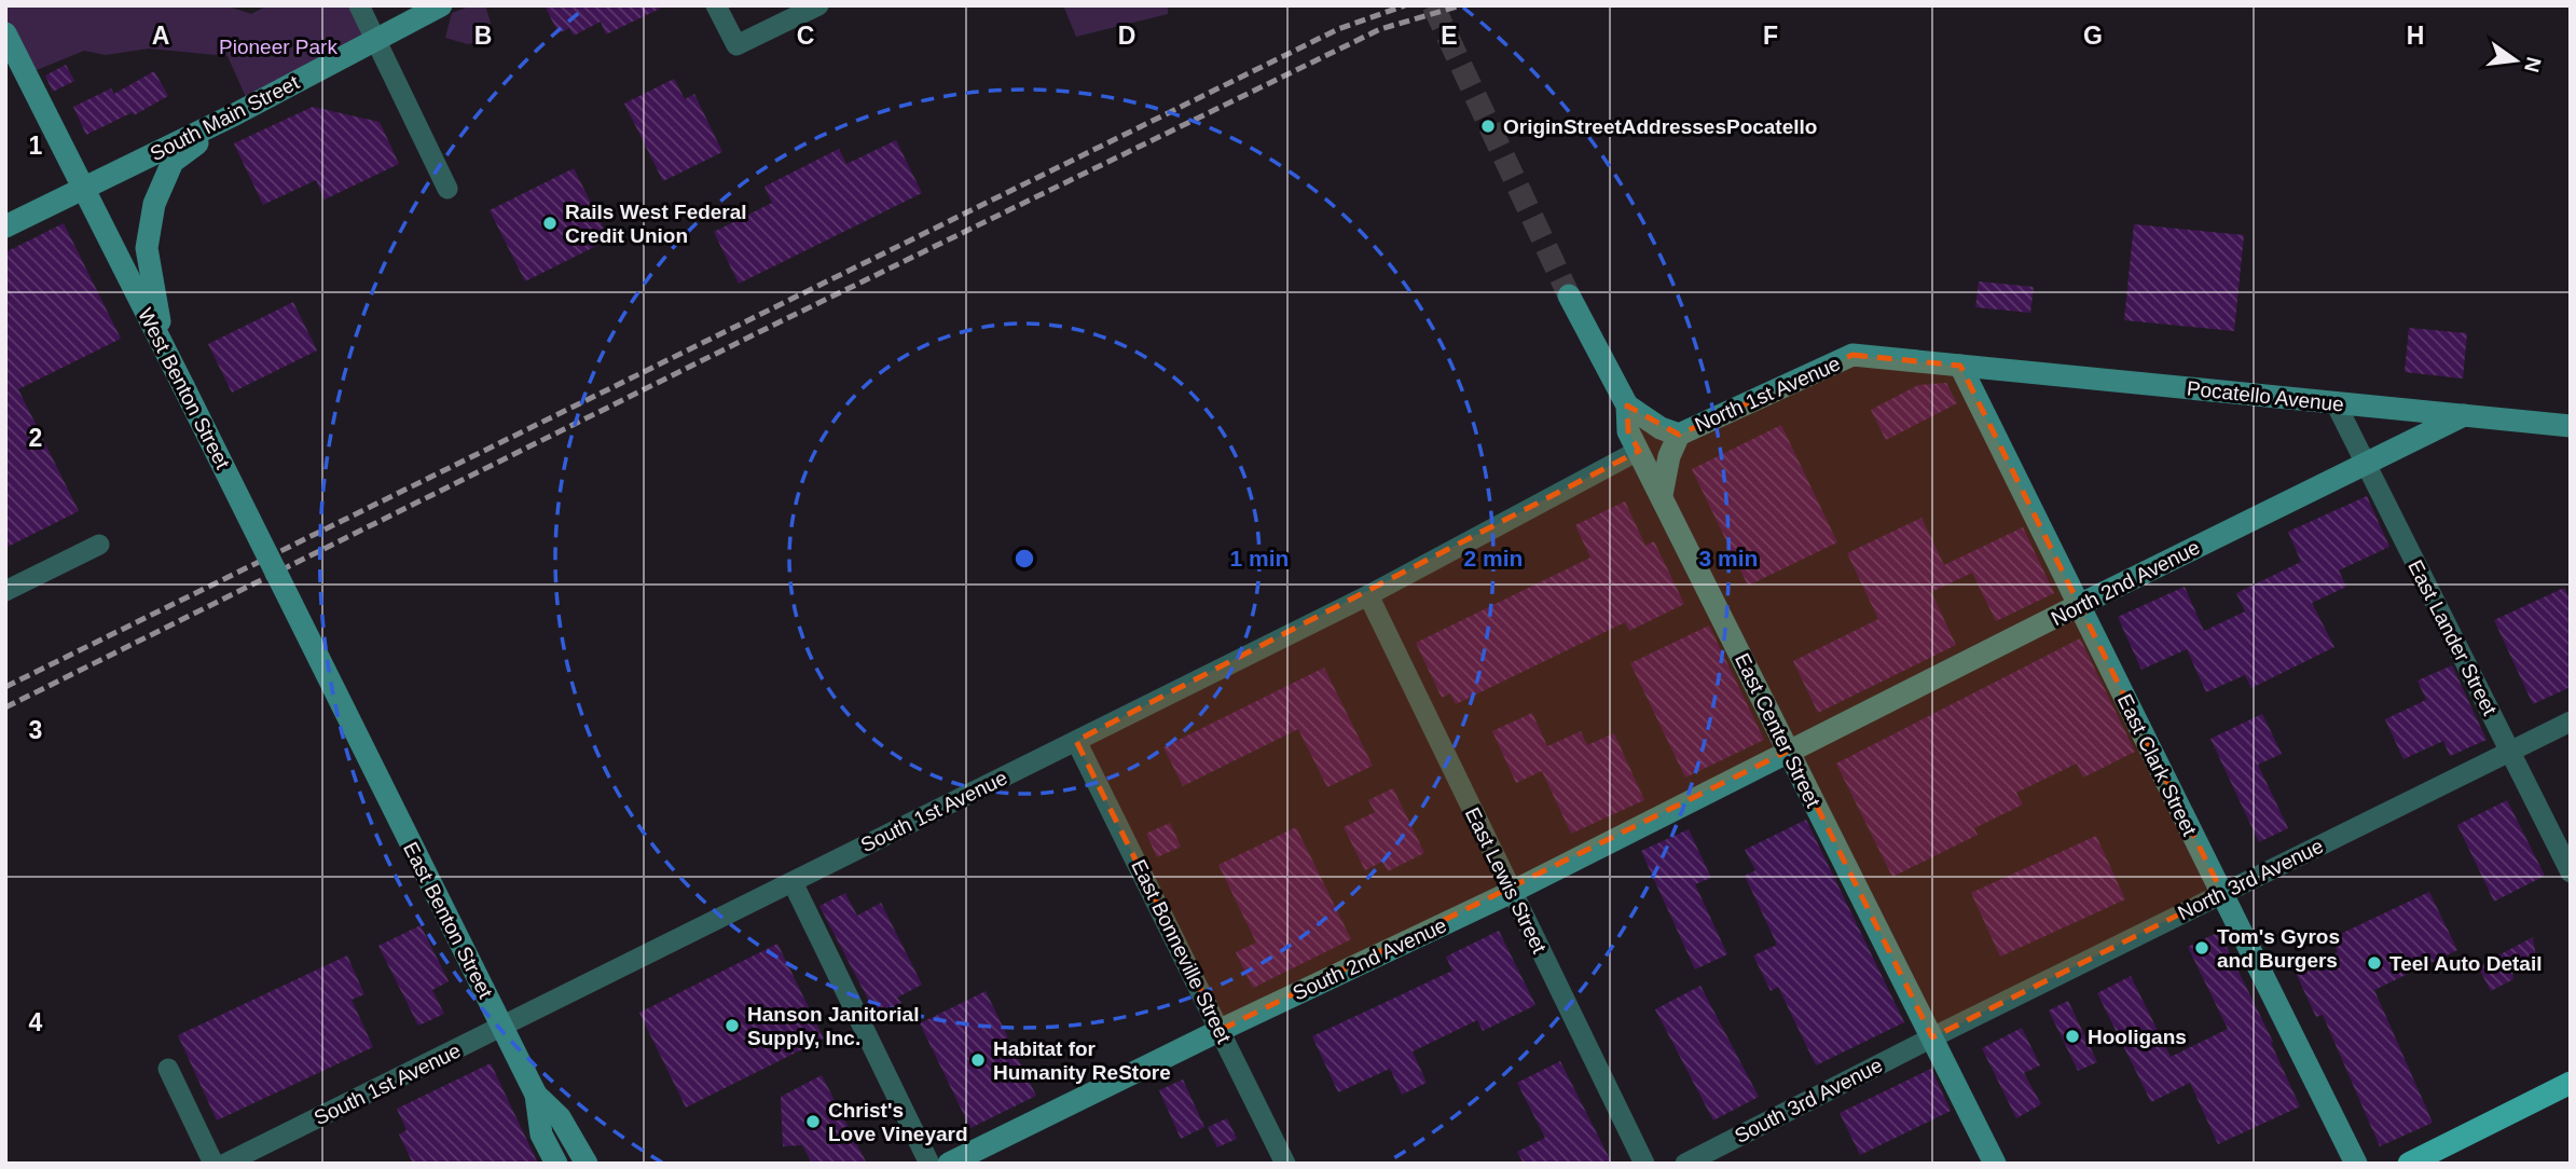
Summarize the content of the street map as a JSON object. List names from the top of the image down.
{
  "streets": {
    "street": [
      "South Main Street",
      "West Benton Street",
      "North 1st Avenue",
      "Pocatello Avenue",
      "North 2nd Avenue",
      "East Lander Street",
      "East Center Street",
      "East Clark Street",
      "South 1st Avenue",
      "North 3rd Avenue",
      "East Lewis Street",
      "East Benton Street",
      "East Bonneville Street",
      "South 2nd Avenue",
      "South 3rd Avenue"
    ]
  },
  "crossings": [
    ["South Main Street", "West Benton Street"],
    ["West Benton Street", "East Benton Street"],
    ["North 1st Avenue", "Pocatello Avenue"],
    ["North 1st Avenue", "East Center Street"],
    ["North 1st Avenue", "East Clark Street"],
    ["Pocatello Avenue", "North 2nd Avenue"],
    ["Pocatello Avenue", "East Lander Street"],
    ["Pocatello Avenue", "East Clark Street"],
    ["North 2nd Avenue", "East Lander Street"],
    ["North 2nd Avenue", "East Center Street"],
    ["North 2nd Avenue", "East Clark Street"],
    ["North 2nd Avenue", "South 2nd Avenue"],
    ["East Lander Street", "North 3rd Avenue"],
    ["East Center Street", "South 1st Avenue"],
    ["East Center Street", "North 3rd Avenue"],
    ["East Center Street", "South 2nd Avenue"],
    ["East Center Street", "South 3rd Avenue"],
    ["East Clark Street", "North 3rd Avenue"],
    ["South 1st Avenue", "East Lewis Street"],
    ["South 1st Avenue", "East Bonneville Street"],
    ["North 3rd Avenue", "South 3rd Avenue"],
    ["East Lewis Street", "South 2nd Avenue"],
    ["East Bonneville Street", "South 2nd Avenue"]
  ],
  "parks": ["Pioneer Park"],
  "places": [
    "OriginStreetAddressesPocatello",
    "Rails West Federal Credit Union",
    "Tom's Gyros and Burgers",
    "Teel Auto Detail",
    "Hanson Janitorial Supply, Inc.",
    "Hooligans",
    "Habitat for Humanity ReStore",
    "Christ's Love Vineyard"
  ],
  "north": "right",
  "grid": {
    "columns": [
      "A",
      "B",
      "C",
      "D",
      "E",
      "F",
      "G",
      "H"
    ],
    "rows": [
      "1",
      "2",
      "3",
      "4"
    ]
  },
  "rings": ["1 min", "2 min", "3 min"]
}
